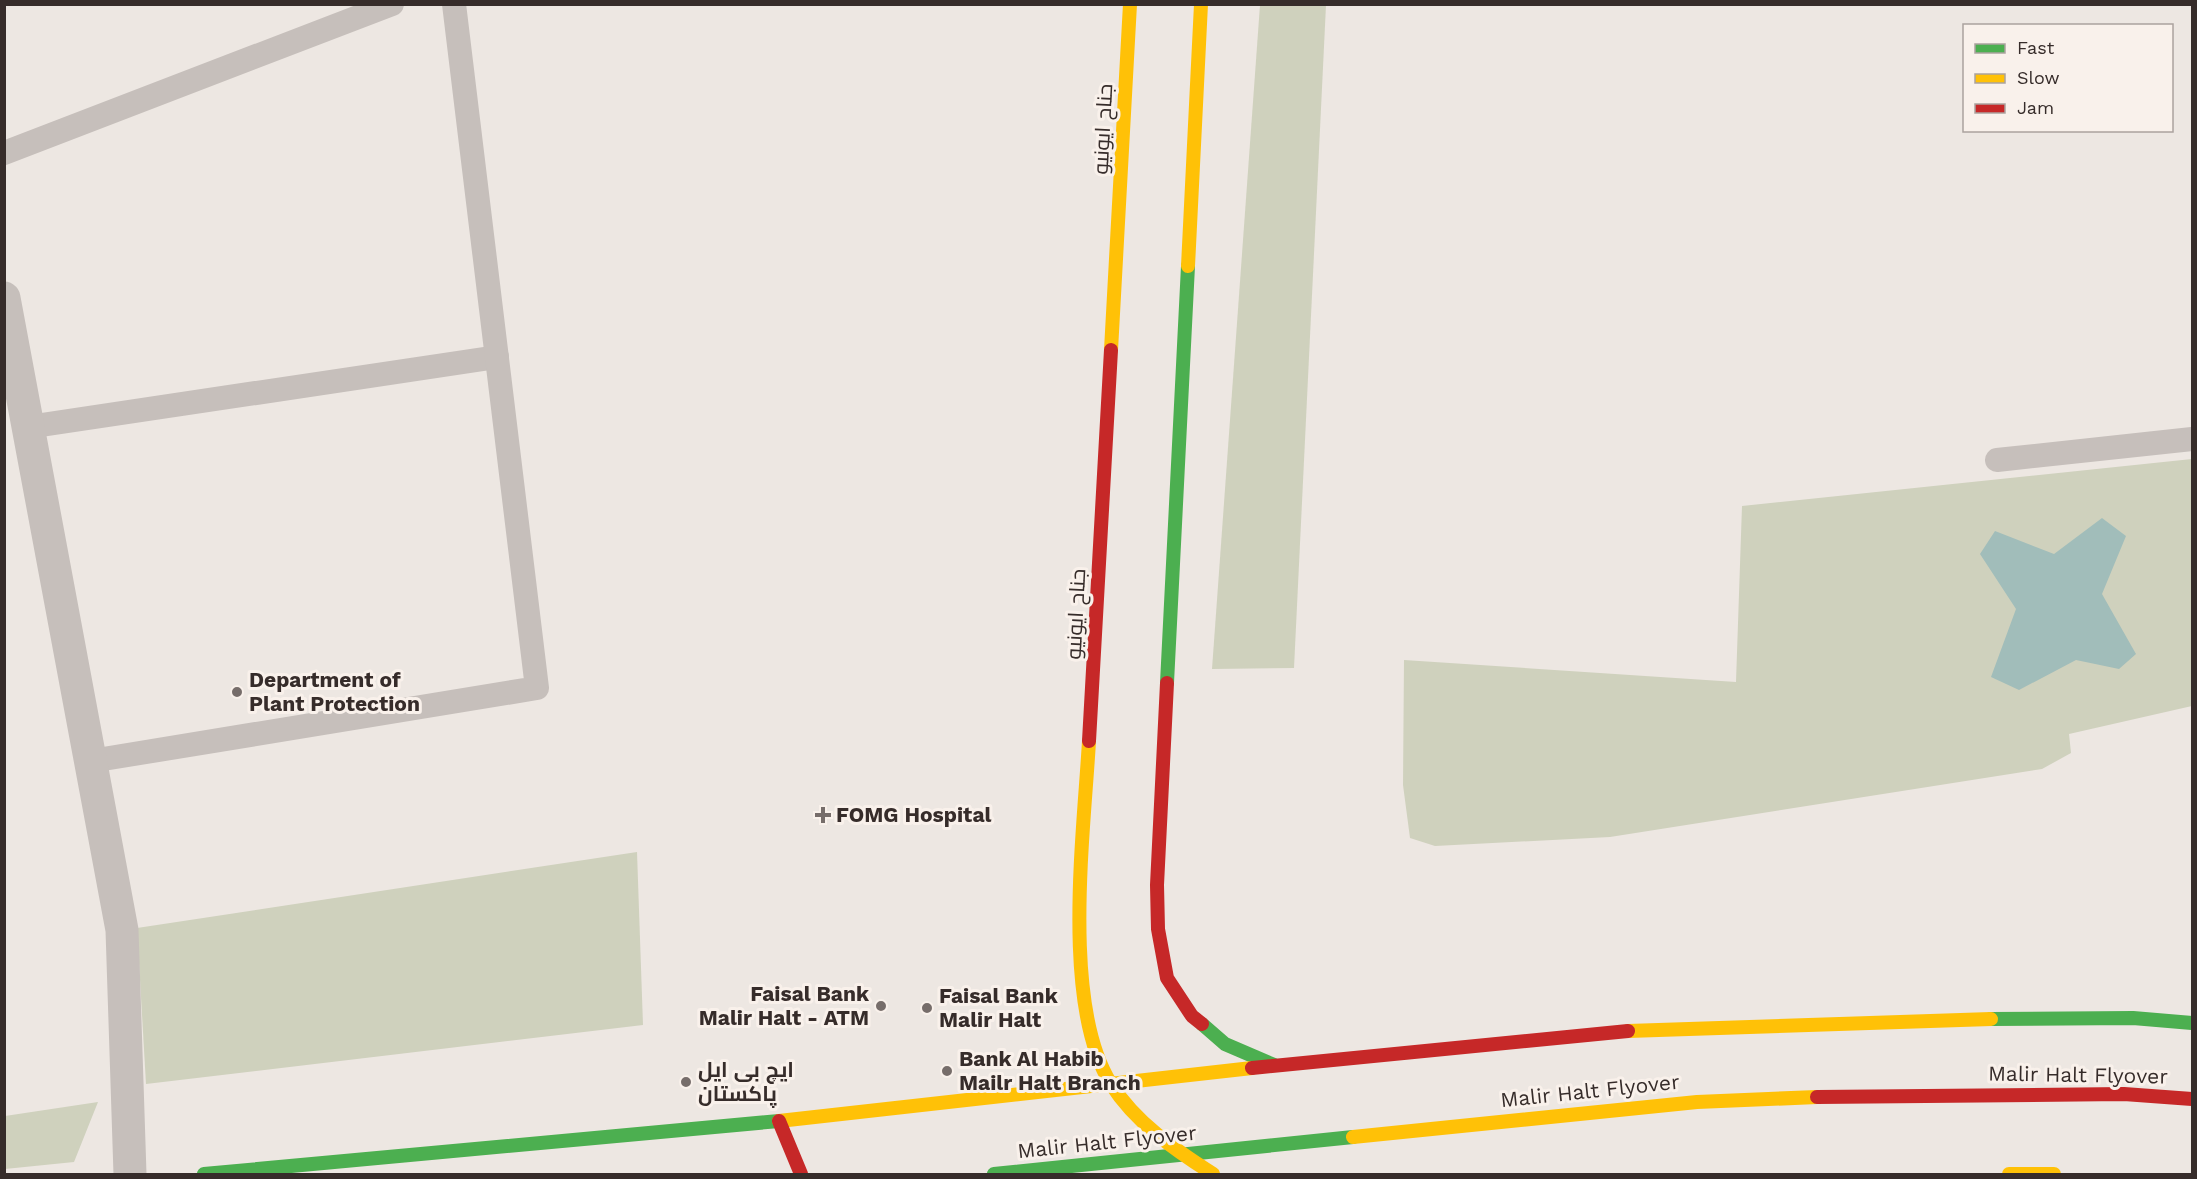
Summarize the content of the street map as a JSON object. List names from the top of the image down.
{
  "streets": {
    "highway": ["جناح ایونیو", "Malir Halt Flyover"]
  },
  "places": {
    "other": [
      "Department of Plant Protection",
      "Faisal Bank Malir Halt - ATM",
      "Faisal Bank Malir Halt",
      "Bank Al Habib Mailr Halt Branch",
      "ایچ بی ایل پاکستان"
    ],
    "health": ["FOMG Hospital"]
  },
  "legend": ["Fast", "Slow", "Jam"]
}
